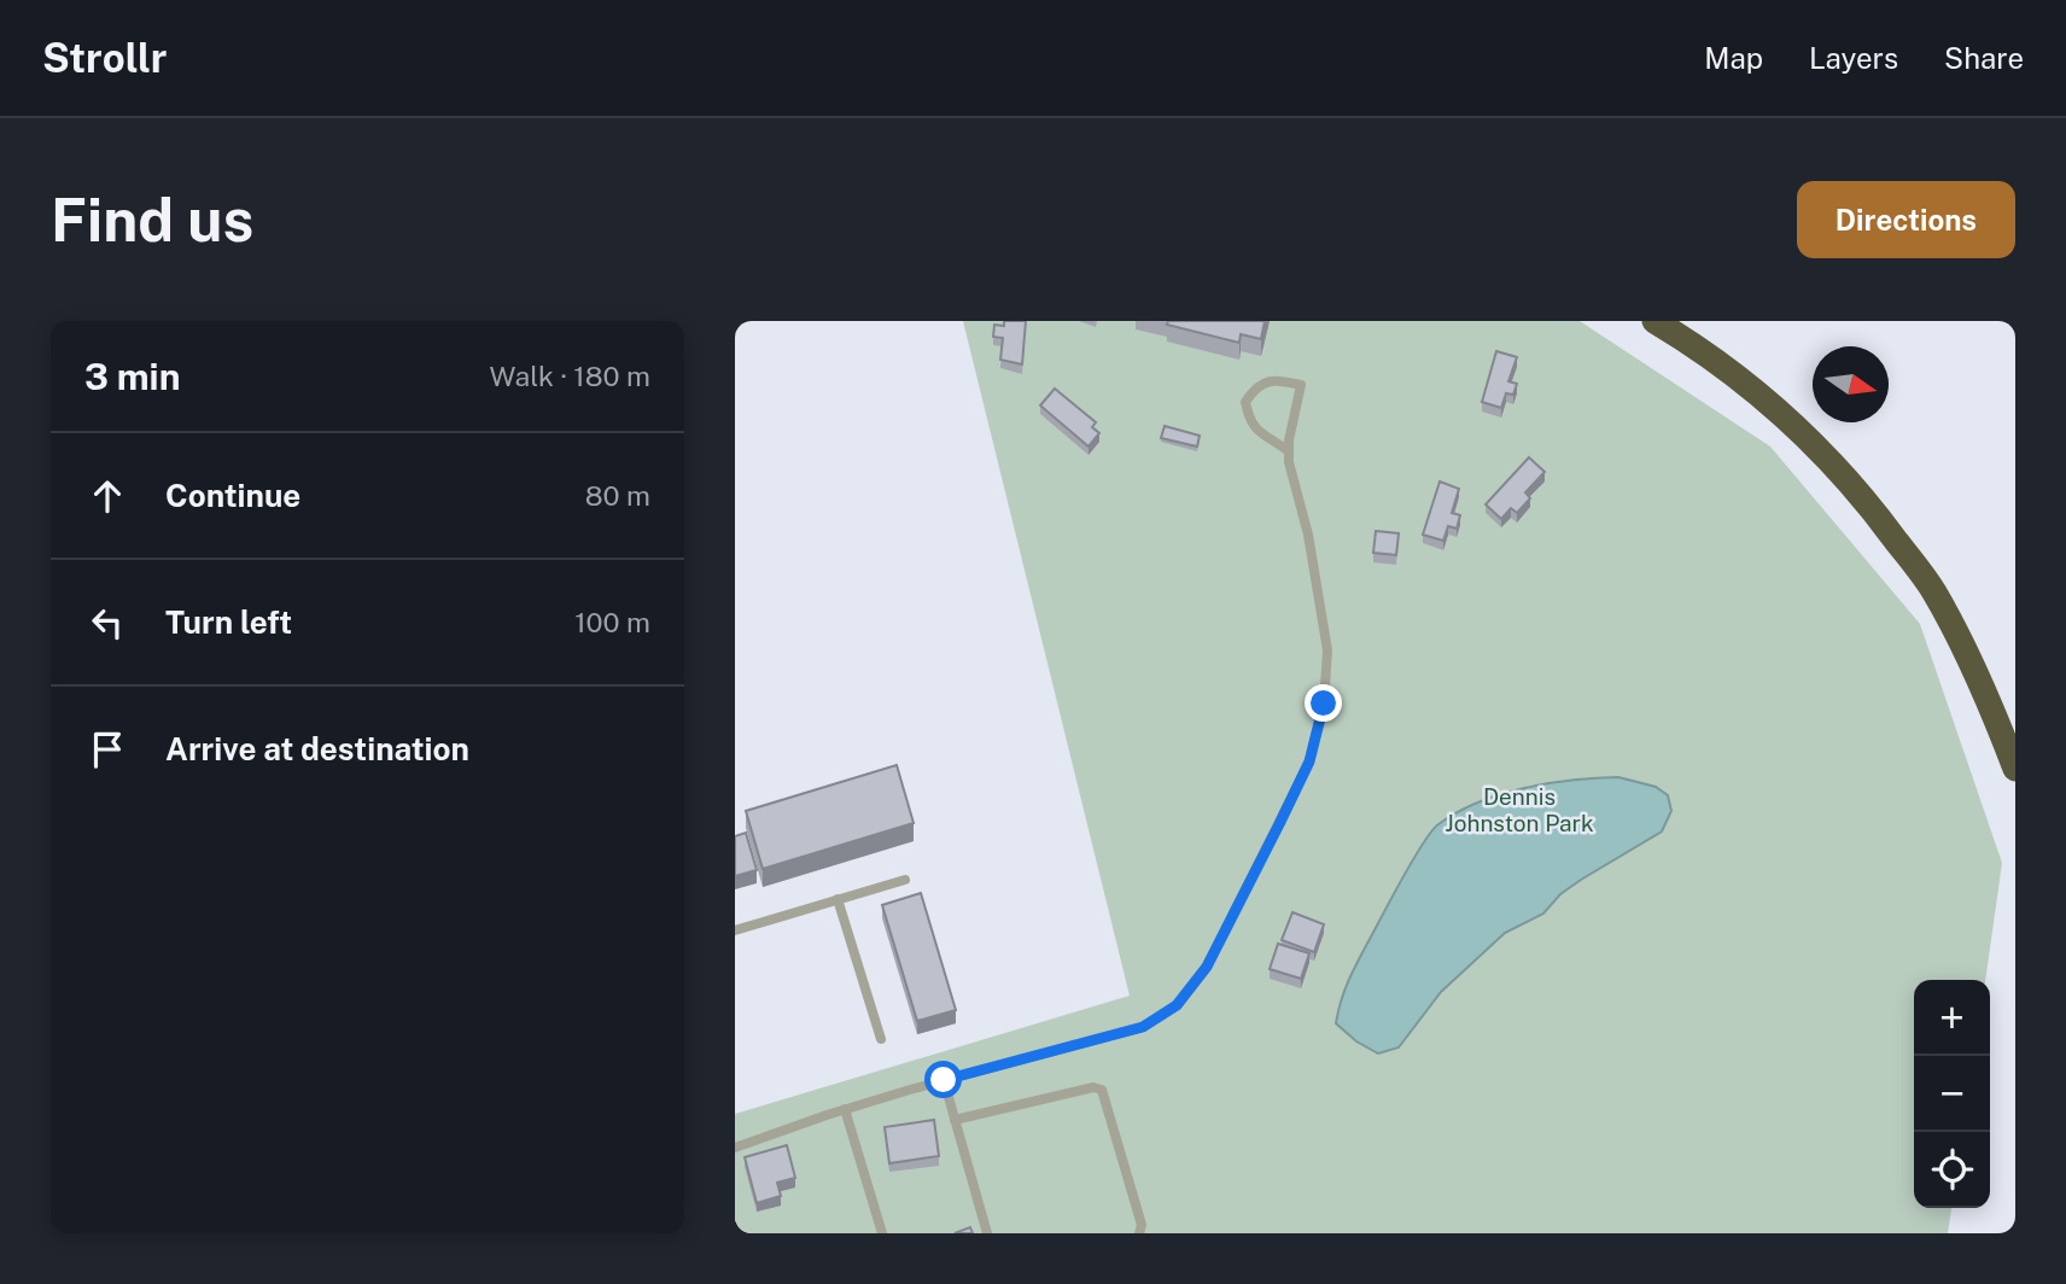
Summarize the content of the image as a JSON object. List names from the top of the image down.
{
  "parks": ["Dennis Johnston Park"],
  "north": "right",
  "page": {
    "header": "Strollr",
    "nav": ["Map", "Layers", "Share"],
    "buttons": "Directions",
    "title": "Find us",
    "heading": ["3 min", "Walk · 180 m"],
    "list": [
      ["Continue", "80 m"],
      ["Turn left", "100 m"],
      "Arrive at destination"
    ],
    "map_buttons": ["+", "−"]
  }
}
